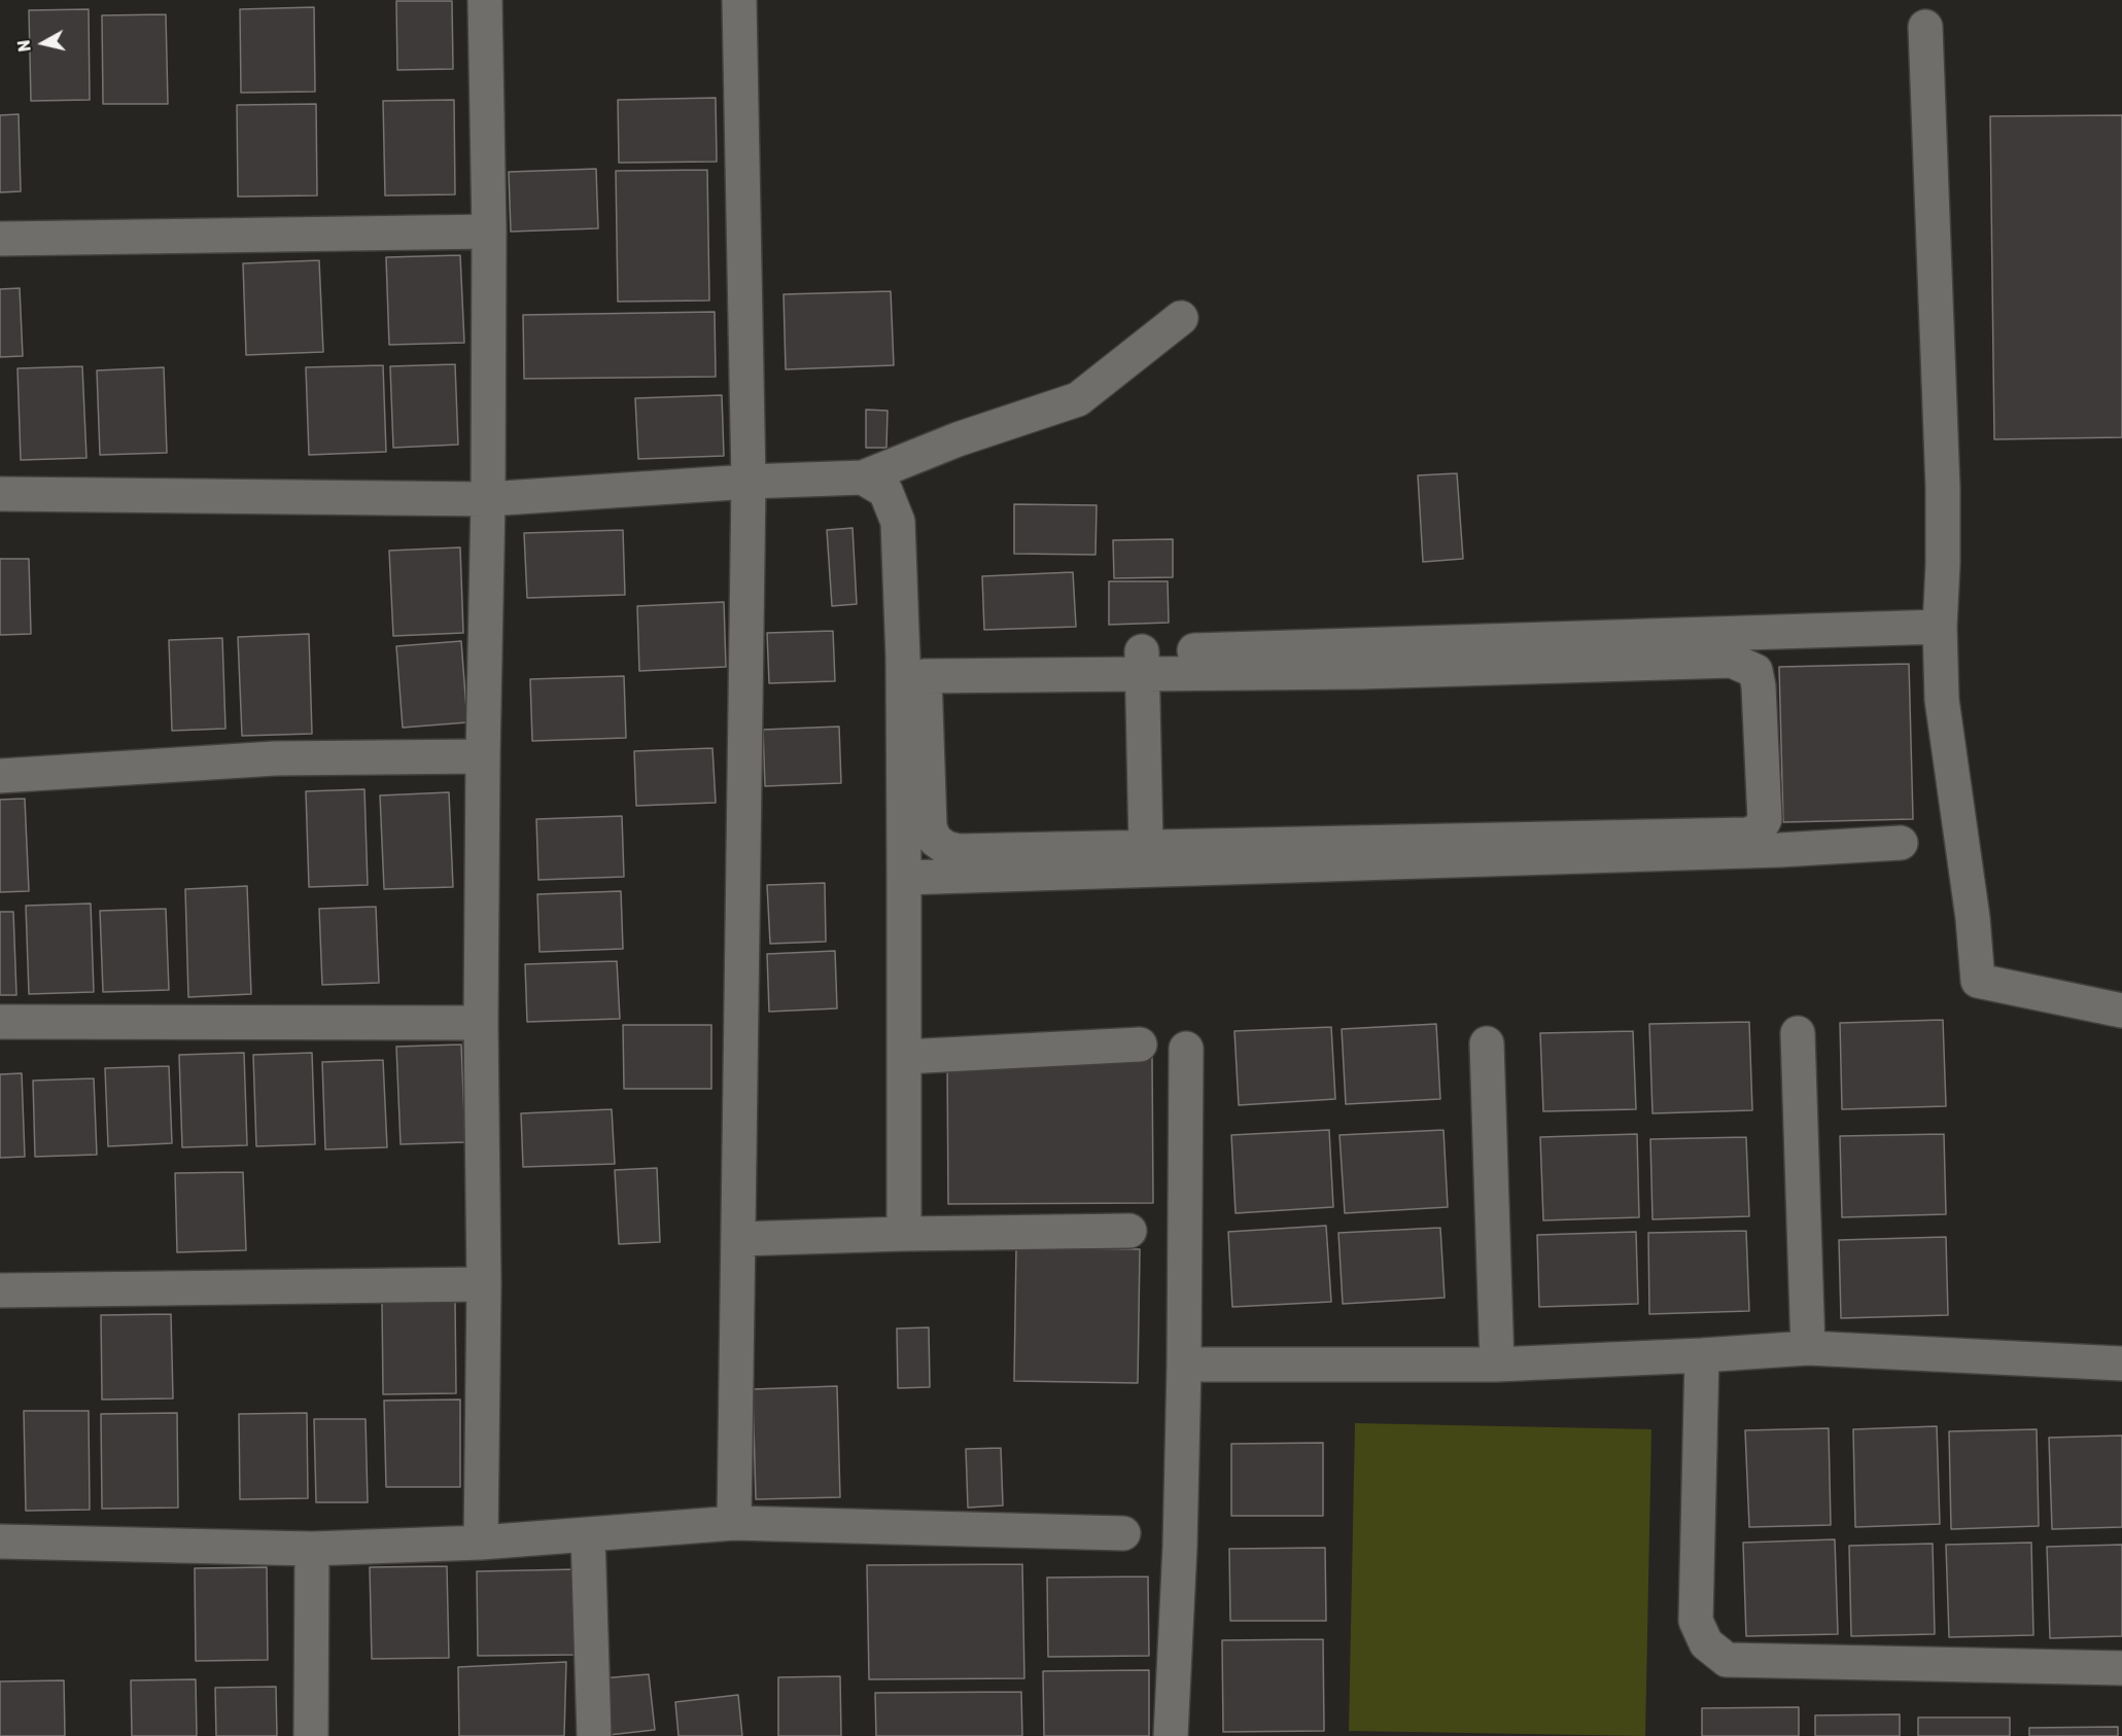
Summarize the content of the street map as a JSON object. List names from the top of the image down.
{
  "north": "left"
}
